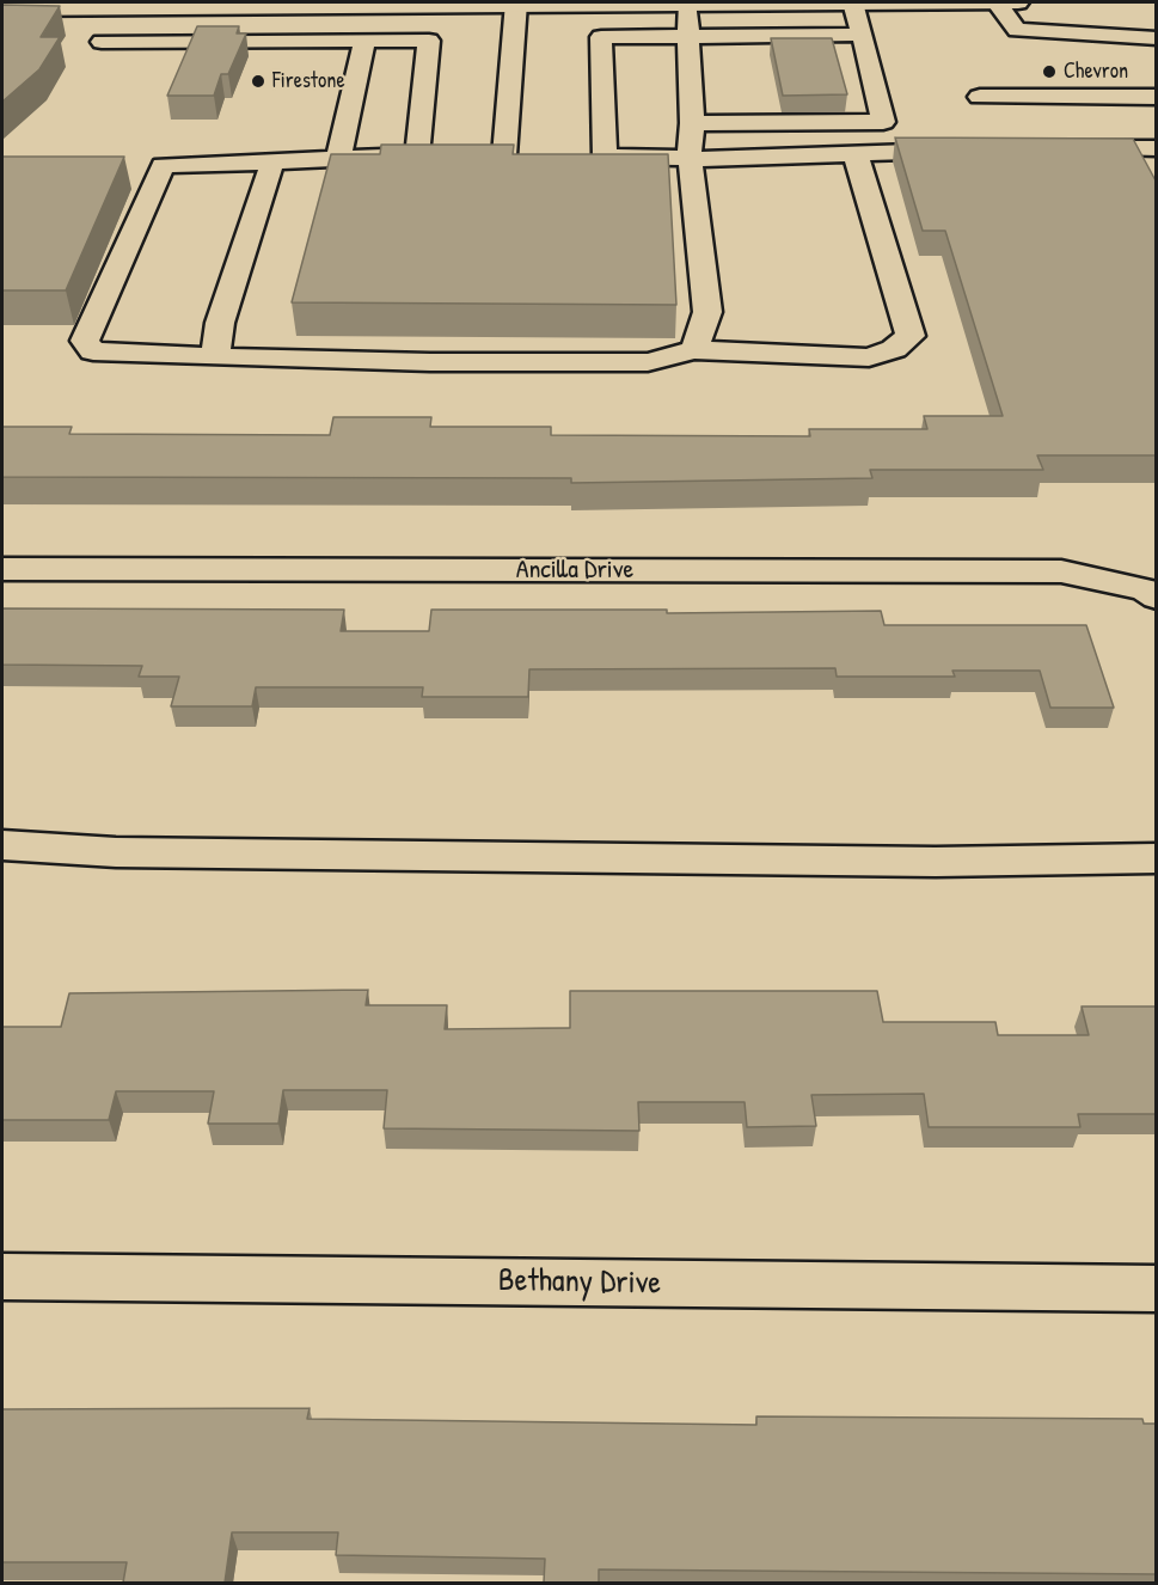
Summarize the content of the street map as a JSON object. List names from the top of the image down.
{
  "streets": {
    "street": ["Ancilla Drive", "Bethany Drive"]
  },
  "places": ["Chevron", "Firestone"]
}
